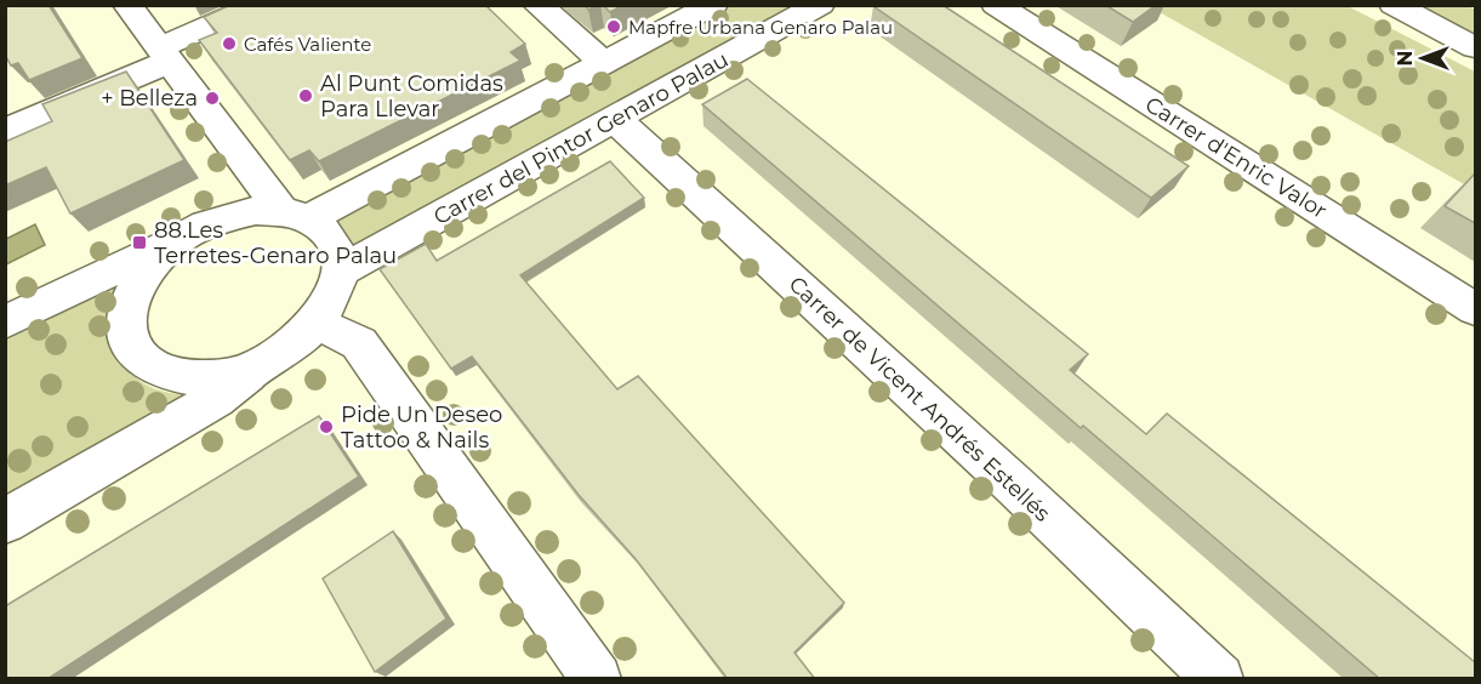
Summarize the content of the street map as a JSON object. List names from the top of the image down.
{
  "streets": {
    "street": ["Carrer del Pintor Genaro Palau", "Carrer d'Enric Valor", "Carrer de Vicent Andrés Estellés"]
  },
  "crossings": [
    ["Carrer del Pintor Genaro Palau", "Carrer de Vicent Andrés Estellés"]
  ],
  "places": {
    "other": [
      "Mapfre Urbana Genaro Palau",
      "Cafés Valiente",
      "Al Punt Comidas Para Llevar",
      "+ Belleza",
      "Pide Un Deseo Tattoo & Nails"
    ],
    "transit": ["88.Les Terretes-Genaro Palau"]
  },
  "north": "left"
}
